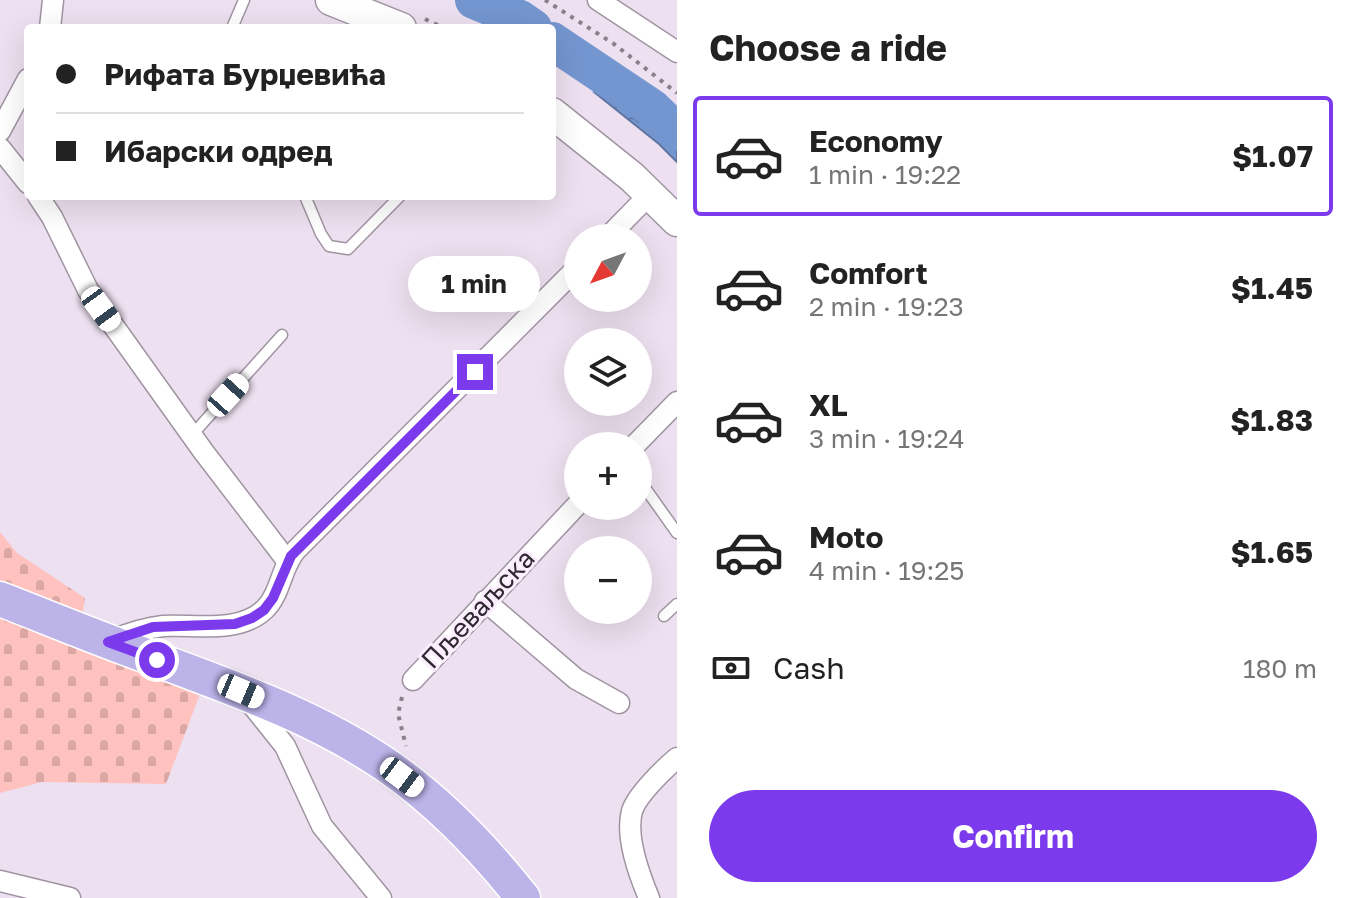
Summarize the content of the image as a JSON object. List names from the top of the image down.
{
  "streets": {
    "street": ["Пљеваљска"]
  },
  "north": "bottom left",
  "page": {
    "heading": "Choose a ride",
    "banner": ["Рифата Бурџевића", "Ибарски одред"],
    "list": [
      {
        "name": "Economy",
        "note": "1 min · 19:22",
        "value": "$1.07"
      },
      {
        "name": "Comfort",
        "note": "2 min · 19:23",
        "value": "$1.45"
      },
      {
        "name": "XL",
        "note": "3 min · 19:24",
        "value": "$1.83"
      },
      {
        "name": "Moto",
        "note": "4 min · 19:25",
        "value": "$1.65"
      }
    ],
    "map_buttons": ["+", "−"],
    "bubble": "1 min",
    "pay": ["Cash", "180 m"],
    "buttons": "Confirm"
  }
}
